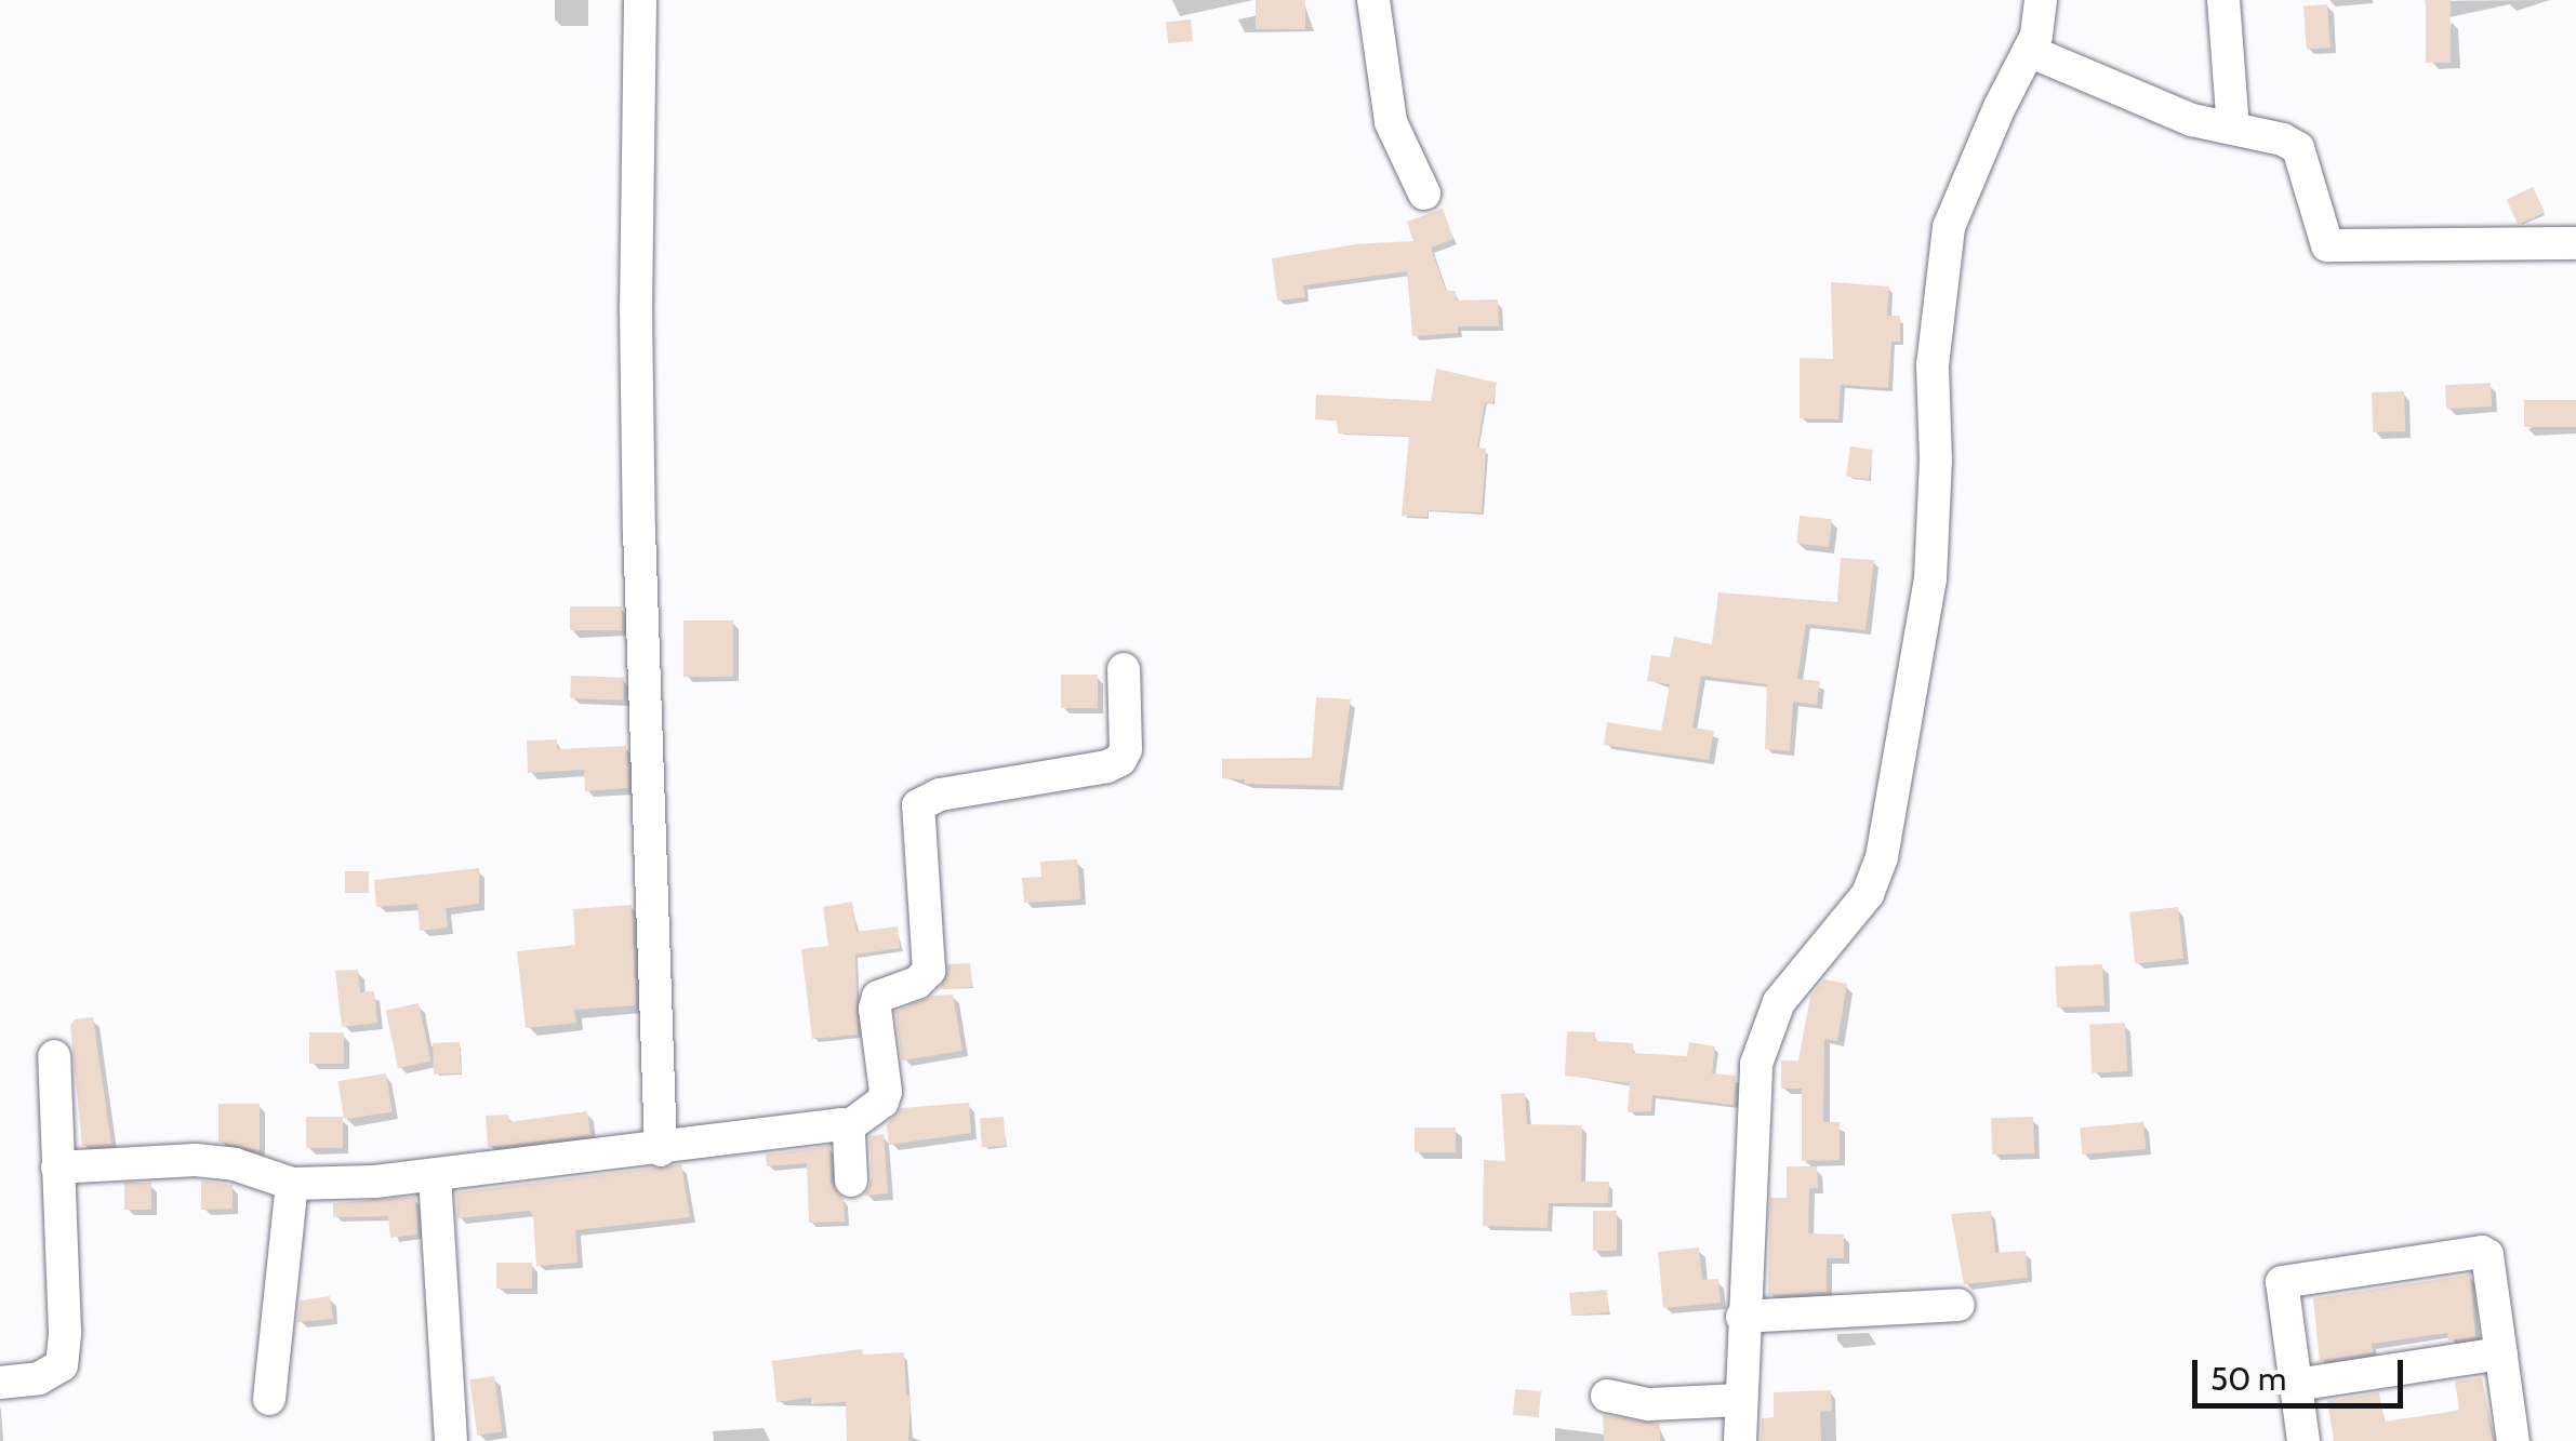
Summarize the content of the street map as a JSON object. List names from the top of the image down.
{
  "scale_bar": "50 m"
}
